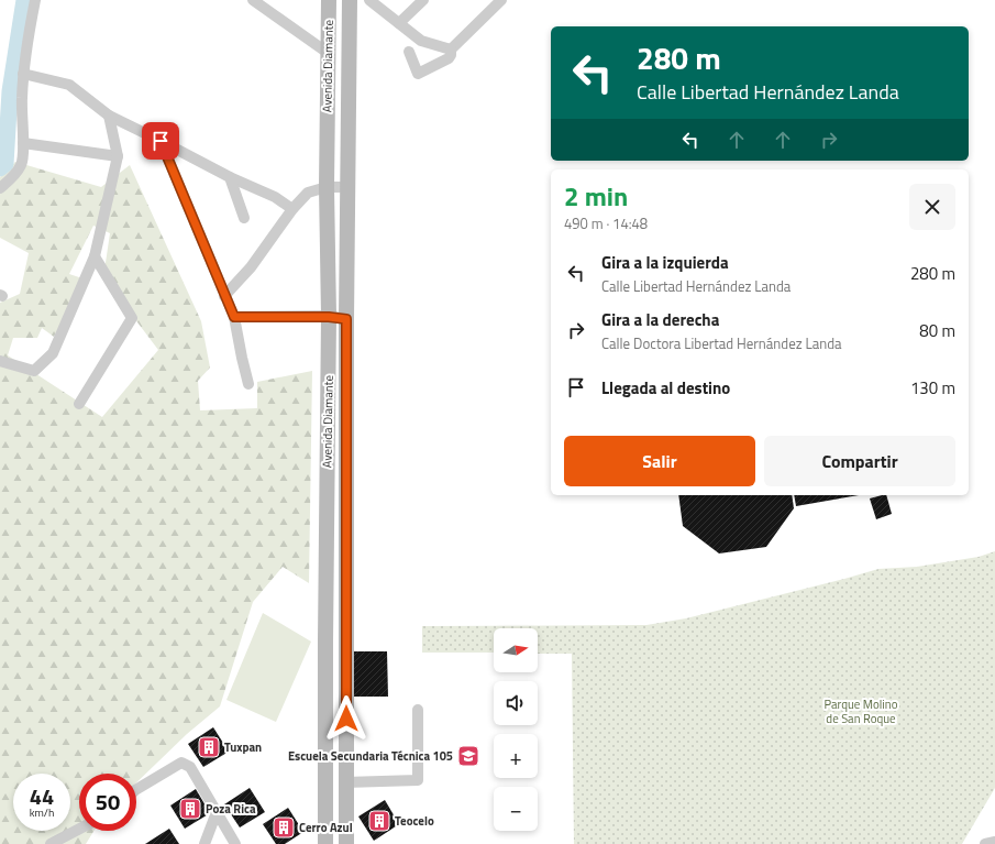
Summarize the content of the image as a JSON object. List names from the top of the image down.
{
  "streets": {
    "main road": ["Avenida Diamante"]
  },
  "parks": ["Parque Molino de San Roque"],
  "places": {
    "building": [
      "Tuxpan",
      "Poza Rica",
      "Teocelo",
      "Cerro Azul"
    ],
    "school or university": ["Escuela Secundaria Técnica 105"]
  },
  "north": "right",
  "page": {
    "turn": ["280 m", "Calle Libertad Hernández Landa"],
    "heading": ["2 min", "490 m · 14:48"],
    "list": [
      {
        "name": "Gira a la izquierda",
        "note": "Calle Libertad Hernández Landa",
        "value": "280 m"
      },
      {
        "name": "Gira a la derecha",
        "note": "Calle Doctora Libertad Hernández Landa",
        "value": "80 m"
      },
      {
        "name": "Llegada al destino",
        "value": "130 m"
      }
    ],
    "buttons": ["Salir", "Compartir"],
    "map_buttons": ["+", "−"],
    "speed": "44 km/h",
    "limit": "50"
  }
}
